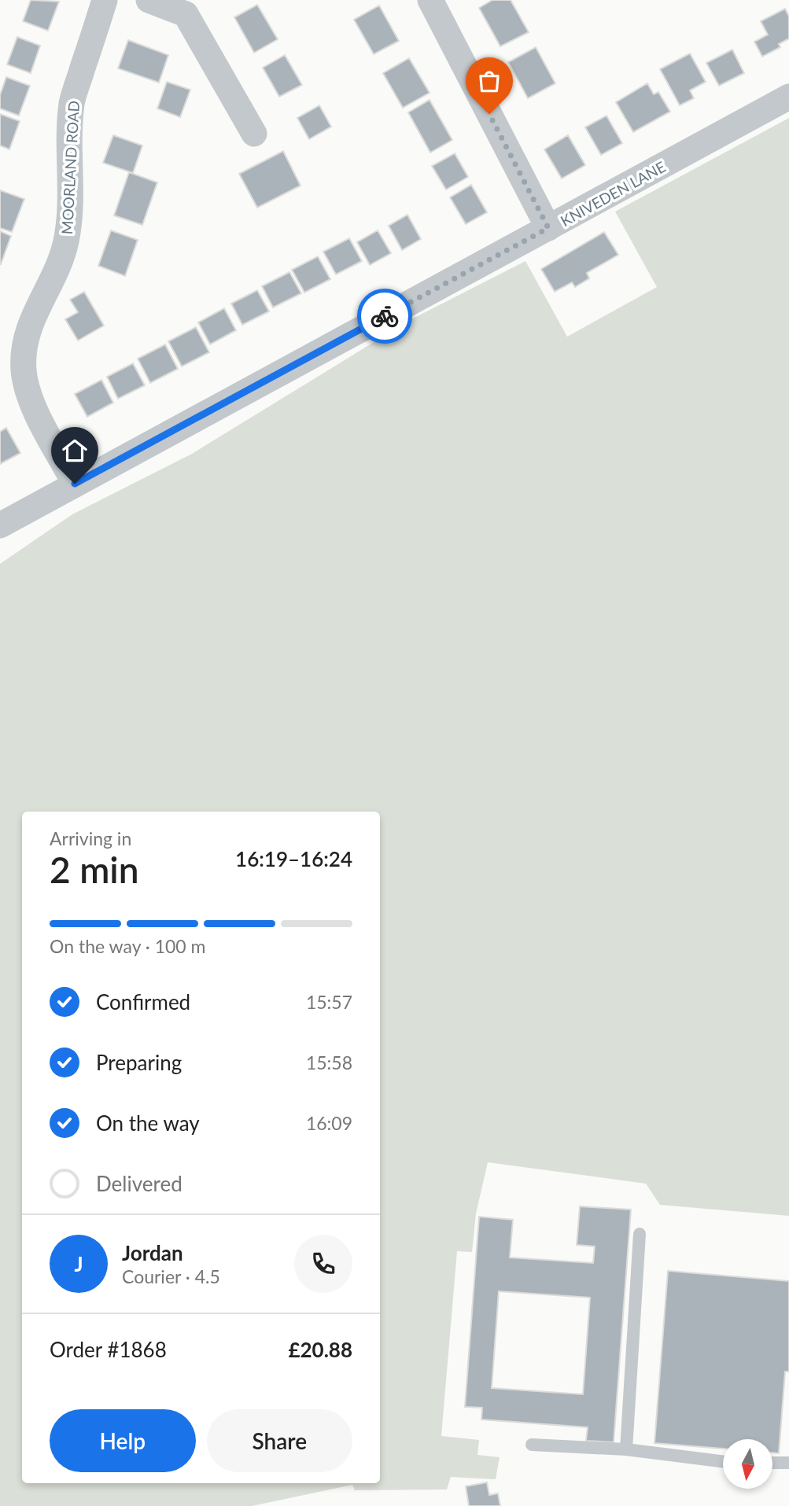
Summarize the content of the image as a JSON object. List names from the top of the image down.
{
  "streets": {
    "street": ["MOORLAND ROAD", "KNIVEDEN LANE"]
  },
  "crossings": [
    ["MOORLAND ROAD", "KNIVEDEN LANE"]
  ],
  "north": "bottom",
  "page": {
    "heading": ["2 min", "Arriving in", "16:19–16:24"],
    "panel": [
      "Jordan",
      "Courier · 4.5",
      "Order #1868",
      "£20.88"
    ],
    "bar": "On the way · 100 m",
    "list": [
      ["Confirmed", "15:57"],
      ["Preparing", "15:58"],
      ["On the way", "16:09"],
      "Delivered"
    ],
    "round": "J",
    "buttons": ["Help", "Share"]
  }
}
